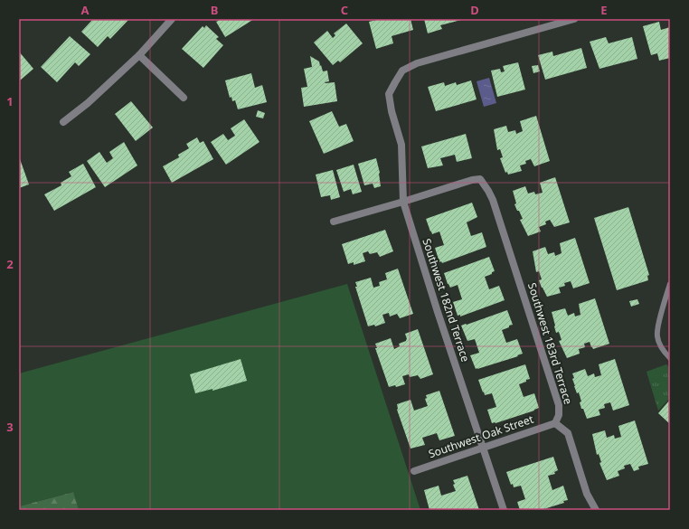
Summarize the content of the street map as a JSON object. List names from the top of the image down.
{
  "streets": {
    "street": ["Southwest 182nd Terrace", "Southwest 183rd Terrace", "Southwest Oak Street"]
  },
  "crossings": [
    ["Southwest 182nd Terrace", "Southwest 183rd Terrace"],
    ["Southwest 182nd Terrace", "Southwest Oak Street"],
    ["Southwest 183rd Terrace", "Southwest Oak Street"]
  ],
  "grid": {
    "columns": [
      "A",
      "B",
      "C",
      "D",
      "E"
    ],
    "rows": ["1", "2", "3"]
  }
}
